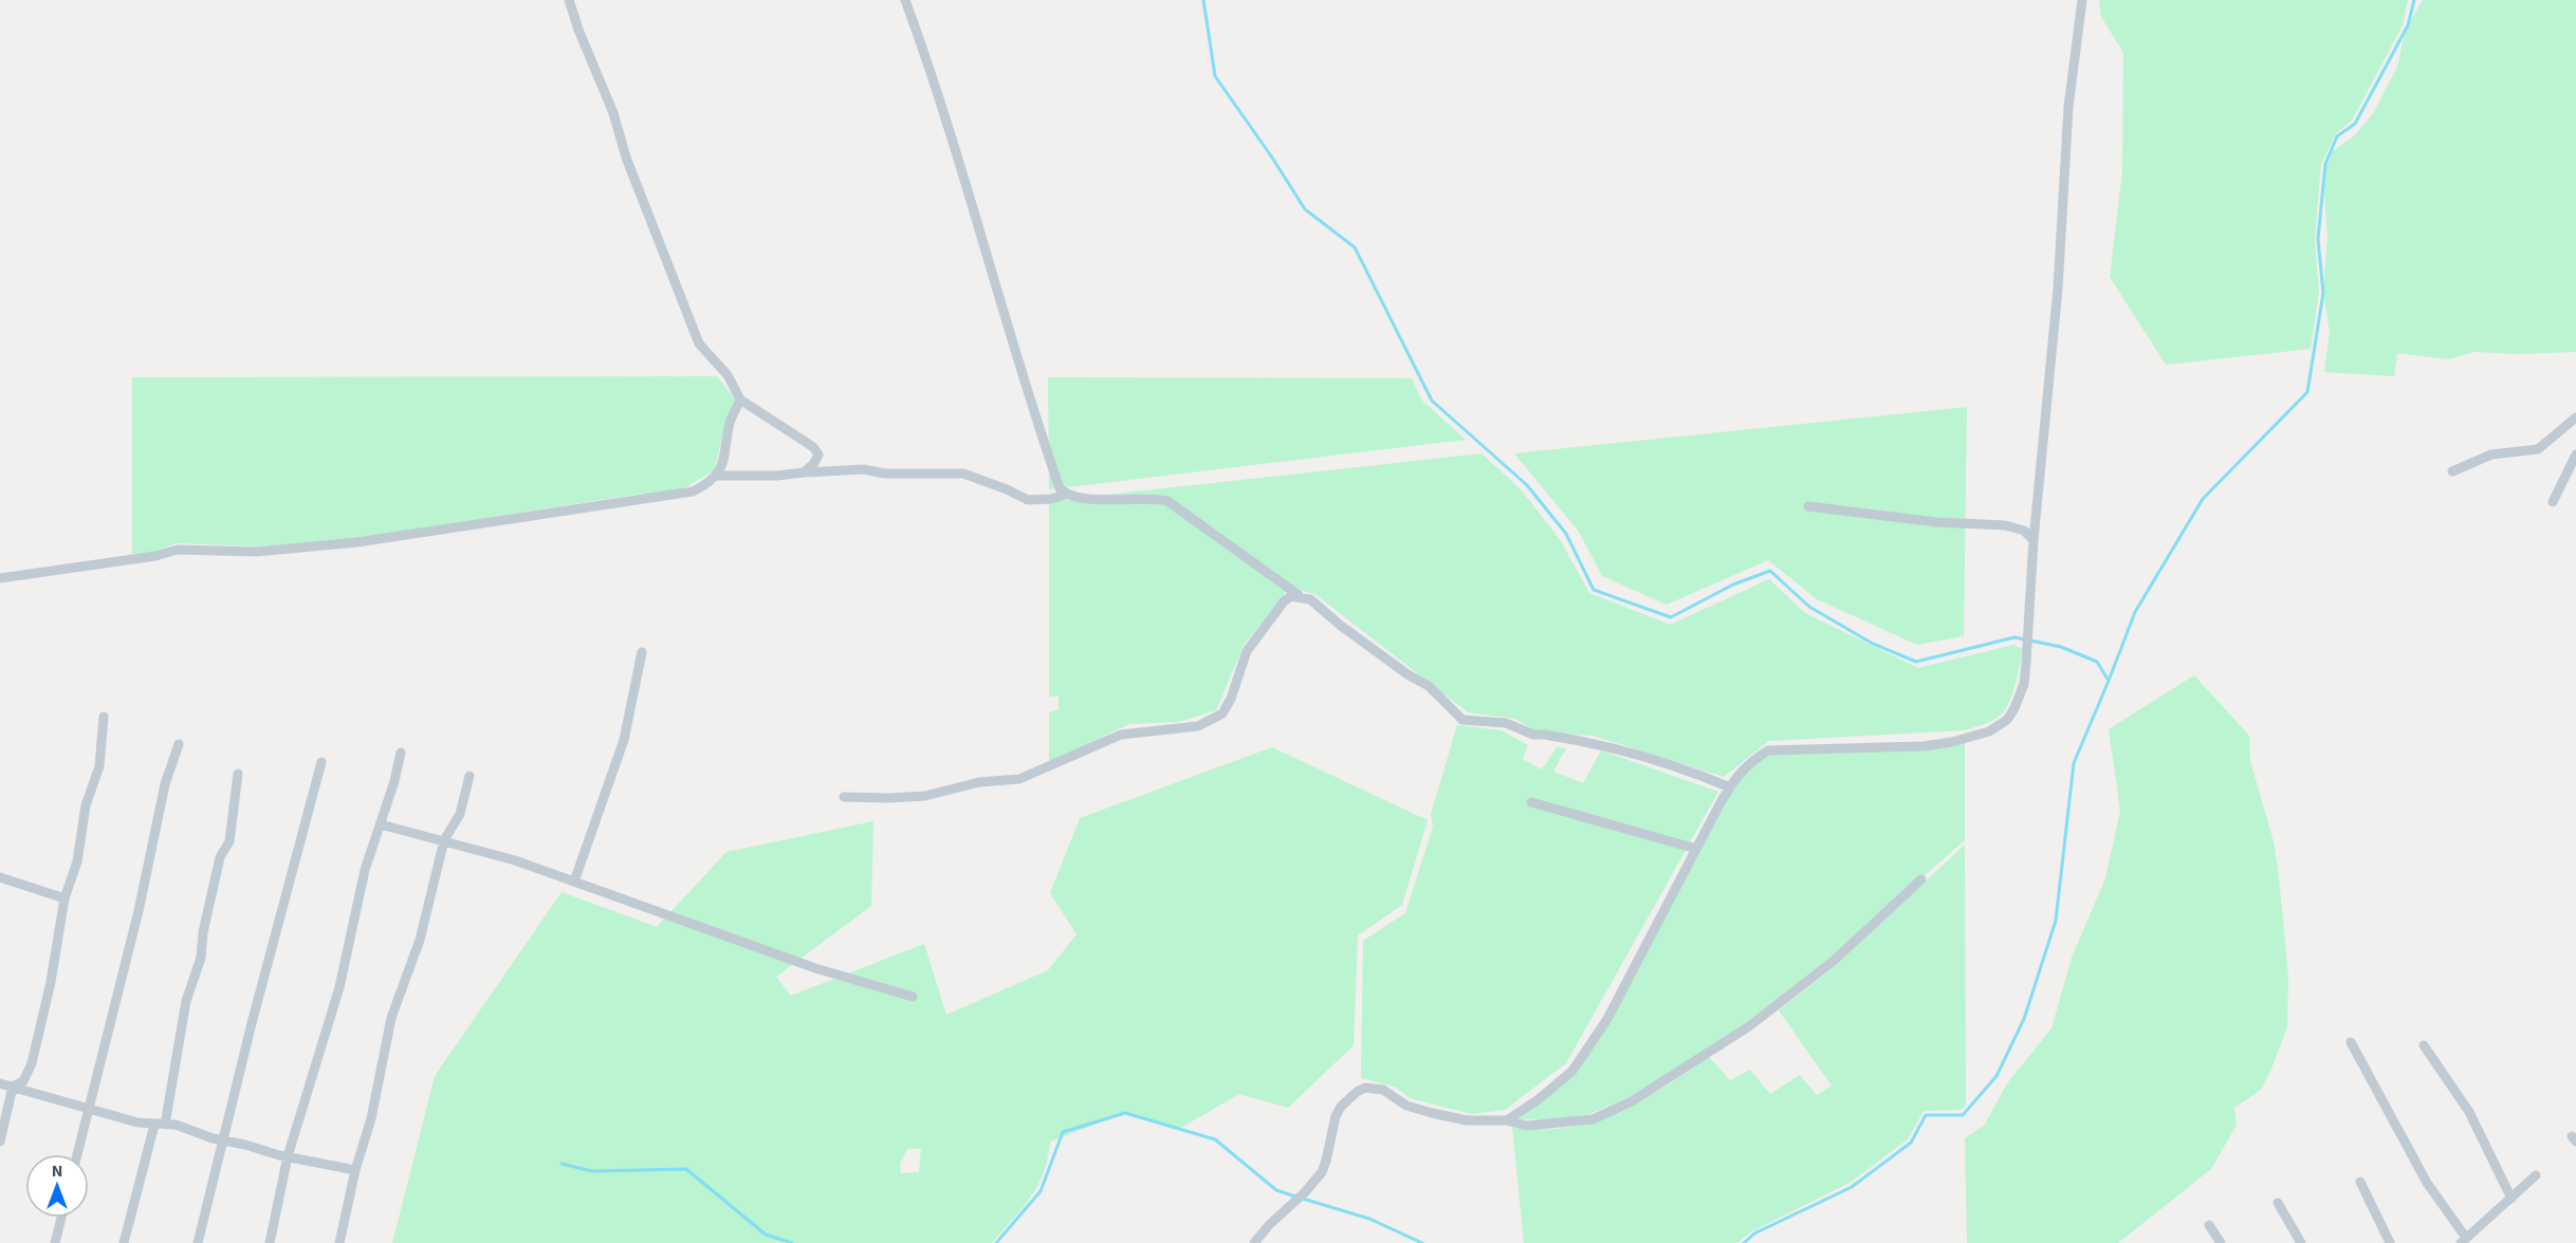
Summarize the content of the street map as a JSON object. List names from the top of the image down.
{
  "north": "top"
}
